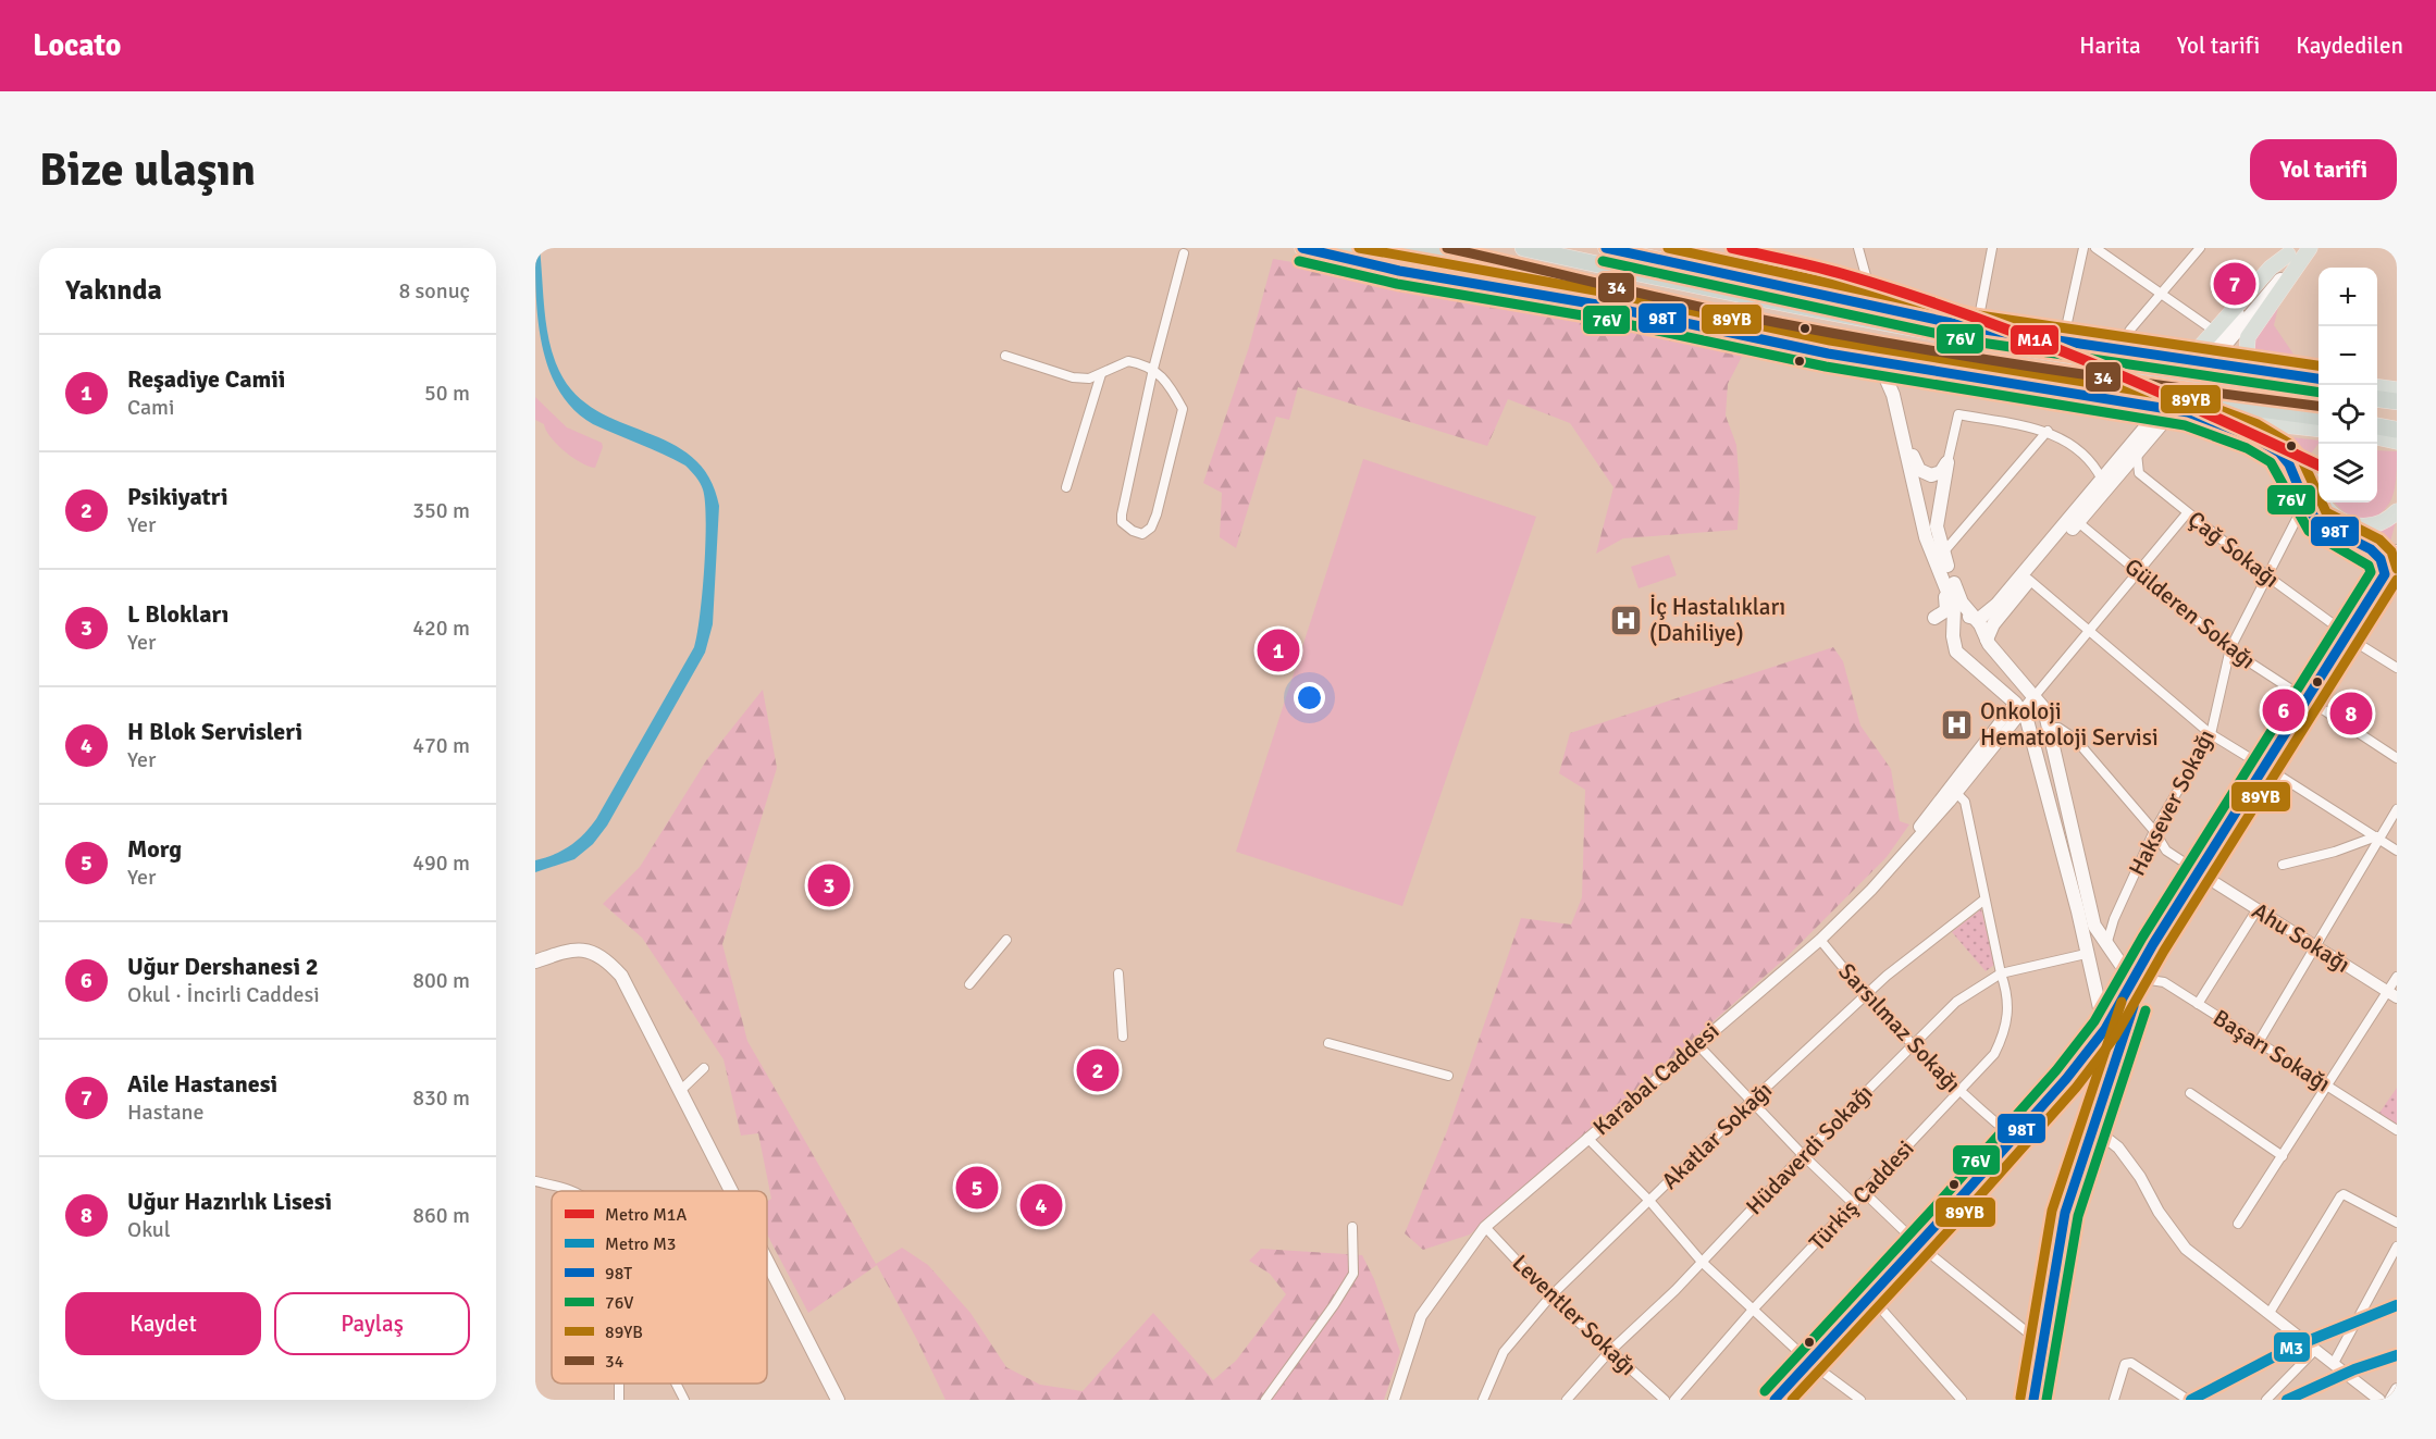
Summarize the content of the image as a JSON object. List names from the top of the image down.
{
  "streets": {
    "street": [
      "Çağ Sokağı",
      "Gülderen Sokağı",
      "Haksever Sokağı",
      "Ahu Sokağı",
      "Sarsılmaz Sokağı",
      "Başarı Sokağı",
      "Karabal Caddesi",
      "Akatlar Sokağı",
      "Hüdaverdi Sokağı",
      "Türkiş Caddesi",
      "Leventler Sokağı"
    ]
  },
  "crossings": [
    ["Çağ Sokağı", "Haksever Sokağı"],
    ["Gülderen Sokağı", "Haksever Sokağı"],
    ["Sarsılmaz Sokağı", "Karabal Caddesi"],
    ["Sarsılmaz Sokağı", "Akatlar Sokağı"],
    ["Sarsılmaz Sokağı", "Hüdaverdi Sokağı"],
    ["Sarsılmaz Sokağı", "Türkiş Caddesi"],
    ["Karabal Caddesi", "Türkiş Caddesi"],
    ["Karabal Caddesi", "Leventler Sokağı"],
    ["Akatlar Sokağı", "Türkiş Caddesi"],
    ["Akatlar Sokağı", "Leventler Sokağı"],
    ["Hüdaverdi Sokağı", "Türkiş Caddesi"],
    ["Hüdaverdi Sokağı", "Leventler Sokağı"]
  ],
  "places": {
    "hospital": ["İç Hastalıkları (Dahiliye)", "Onkoloji Hematoloji Servisi"]
  },
  "lines": [
    "metro line M1A",
    "transit line 98T",
    "transit line 89YB",
    "transit line 34",
    "transit line 76V",
    "metro line M3"
  ],
  "legend": [
    "Metro M1A",
    "Metro M3",
    "98T",
    "76V",
    "89YB",
    "34"
  ],
  "page": {
    "header": "Locato",
    "nav": ["Harita", "Yol tarifi", "Kaydedilen"],
    "buttons": [
      "Yol tarifi",
      ["Kaydet", "Paylaş"]
    ],
    "title": "Bize ulaşın",
    "heading": ["Yakında", "8 sonuç"],
    "pins": [
      "7",
      "1",
      "6",
      "8",
      "3",
      "2",
      "5",
      "4"
    ],
    "map_buttons": ["+", "−"],
    "list": [
      {
        "mark": "1",
        "name": "Reşadiye Camii",
        "note": "Cami",
        "value": "50 m"
      },
      {
        "mark": "2",
        "name": "Psikiyatri",
        "note": "Yer",
        "value": "350 m"
      },
      {
        "mark": "3",
        "name": "L Blokları",
        "note": "Yer",
        "value": "420 m"
      },
      {
        "mark": "4",
        "name": "H Blok Servisleri",
        "note": "Yer",
        "value": "470 m"
      },
      {
        "mark": "5",
        "name": "Morg",
        "note": "Yer",
        "value": "490 m"
      },
      {
        "mark": "6",
        "name": "Uğur Dershanesi 2",
        "note": "Okul · İncirli Caddesi",
        "value": "800 m"
      },
      {
        "mark": "7",
        "name": "Aile Hastanesi",
        "note": "Hastane",
        "value": "830 m"
      },
      {
        "mark": "8",
        "name": "Uğur Hazırlık Lisesi",
        "note": "Okul",
        "value": "860 m"
      }
    ]
  }
}
